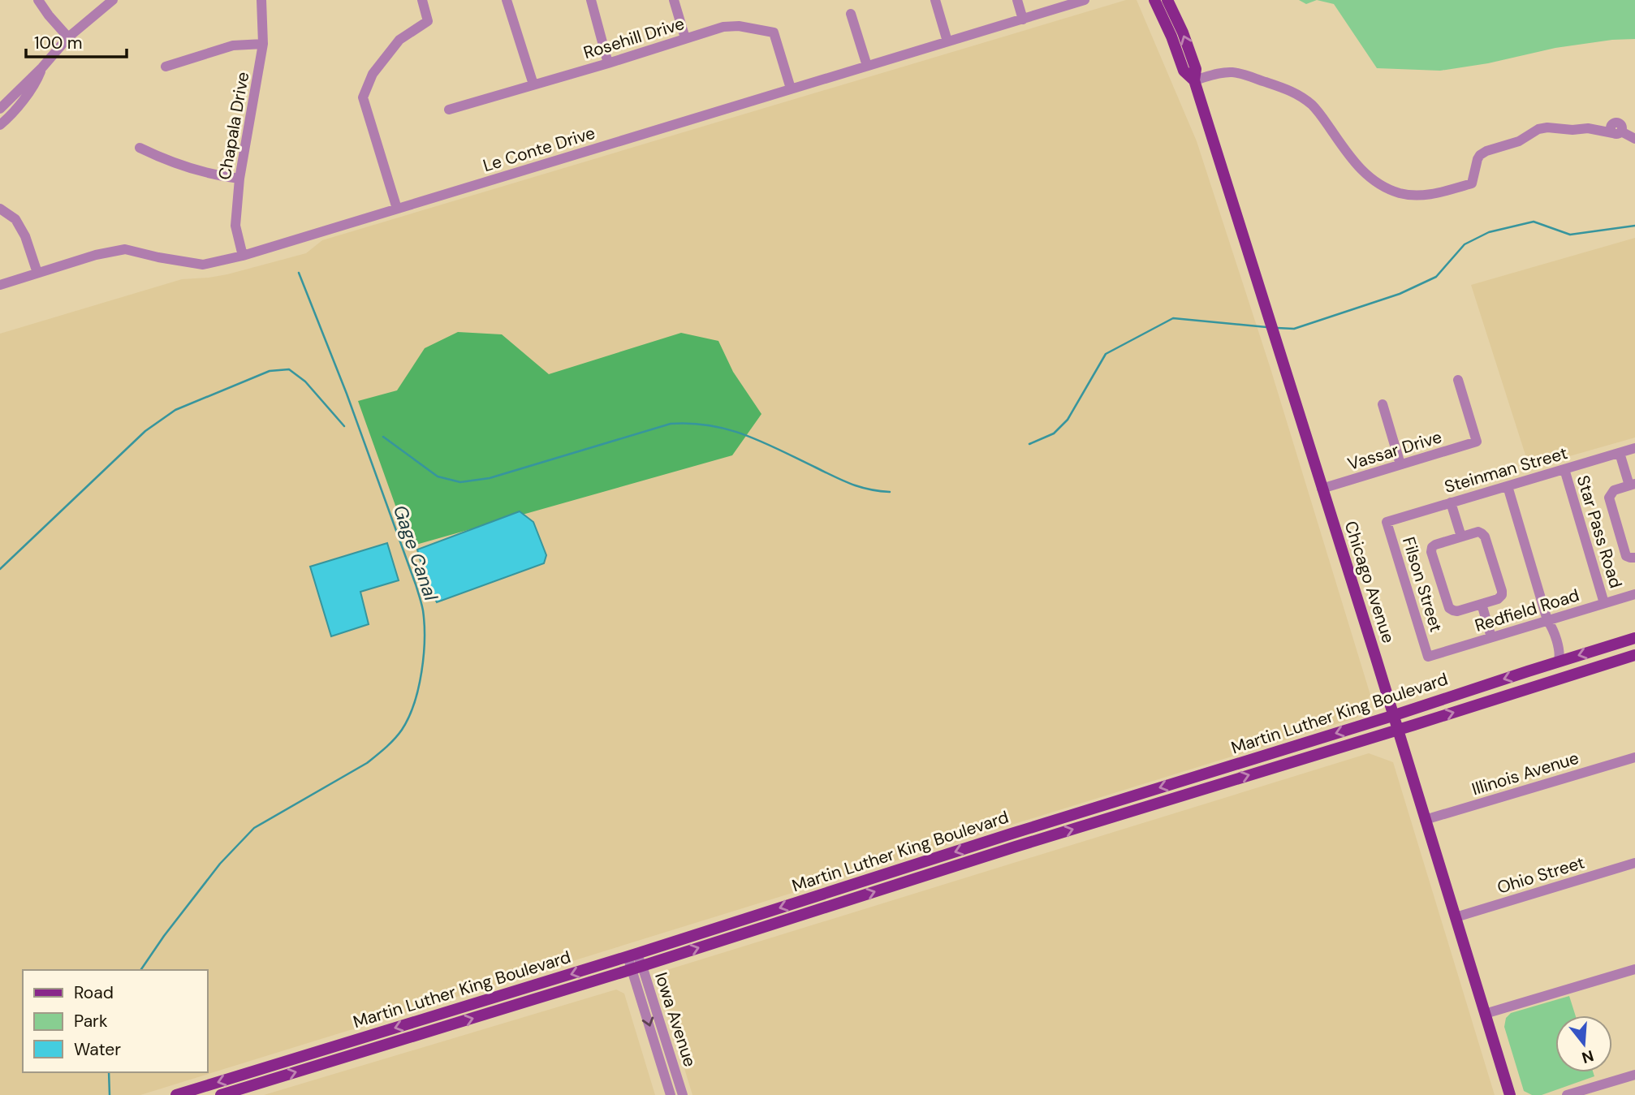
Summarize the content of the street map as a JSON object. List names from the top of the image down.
{
  "streets": {
    "main road": ["Chicago Avenue", "Martin Luther King Boulevard"],
    "street": [
      "Rosehill Drive",
      "Chapala Drive",
      "Le Conte Drive",
      "Vassar Drive",
      "Steinman Street",
      "Star Pass Road",
      "Filson Street",
      "Redfield Road",
      "Illinois Avenue",
      "Ohio Street",
      "Iowa Avenue"
    ]
  },
  "crossings": [
    ["Rosehill Drive", "Le Conte Drive"],
    ["Chapala Drive", "Le Conte Drive"],
    ["Vassar Drive", "Chicago Avenue"],
    ["Steinman Street", "Star Pass Road"],
    ["Steinman Street", "Filson Street"],
    ["Star Pass Road", "Redfield Road"],
    ["Chicago Avenue", "Martin Luther King Boulevard"],
    ["Chicago Avenue", "Illinois Avenue"],
    ["Chicago Avenue", "Ohio Street"],
    ["Filson Street", "Redfield Road"],
    ["Martin Luther King Boulevard", "Iowa Avenue"]
  ],
  "water": ["Gage Canal"],
  "legend": ["Road", "Park", "Water"],
  "scale_bar": "100 m",
  "north": "bottom"
}
